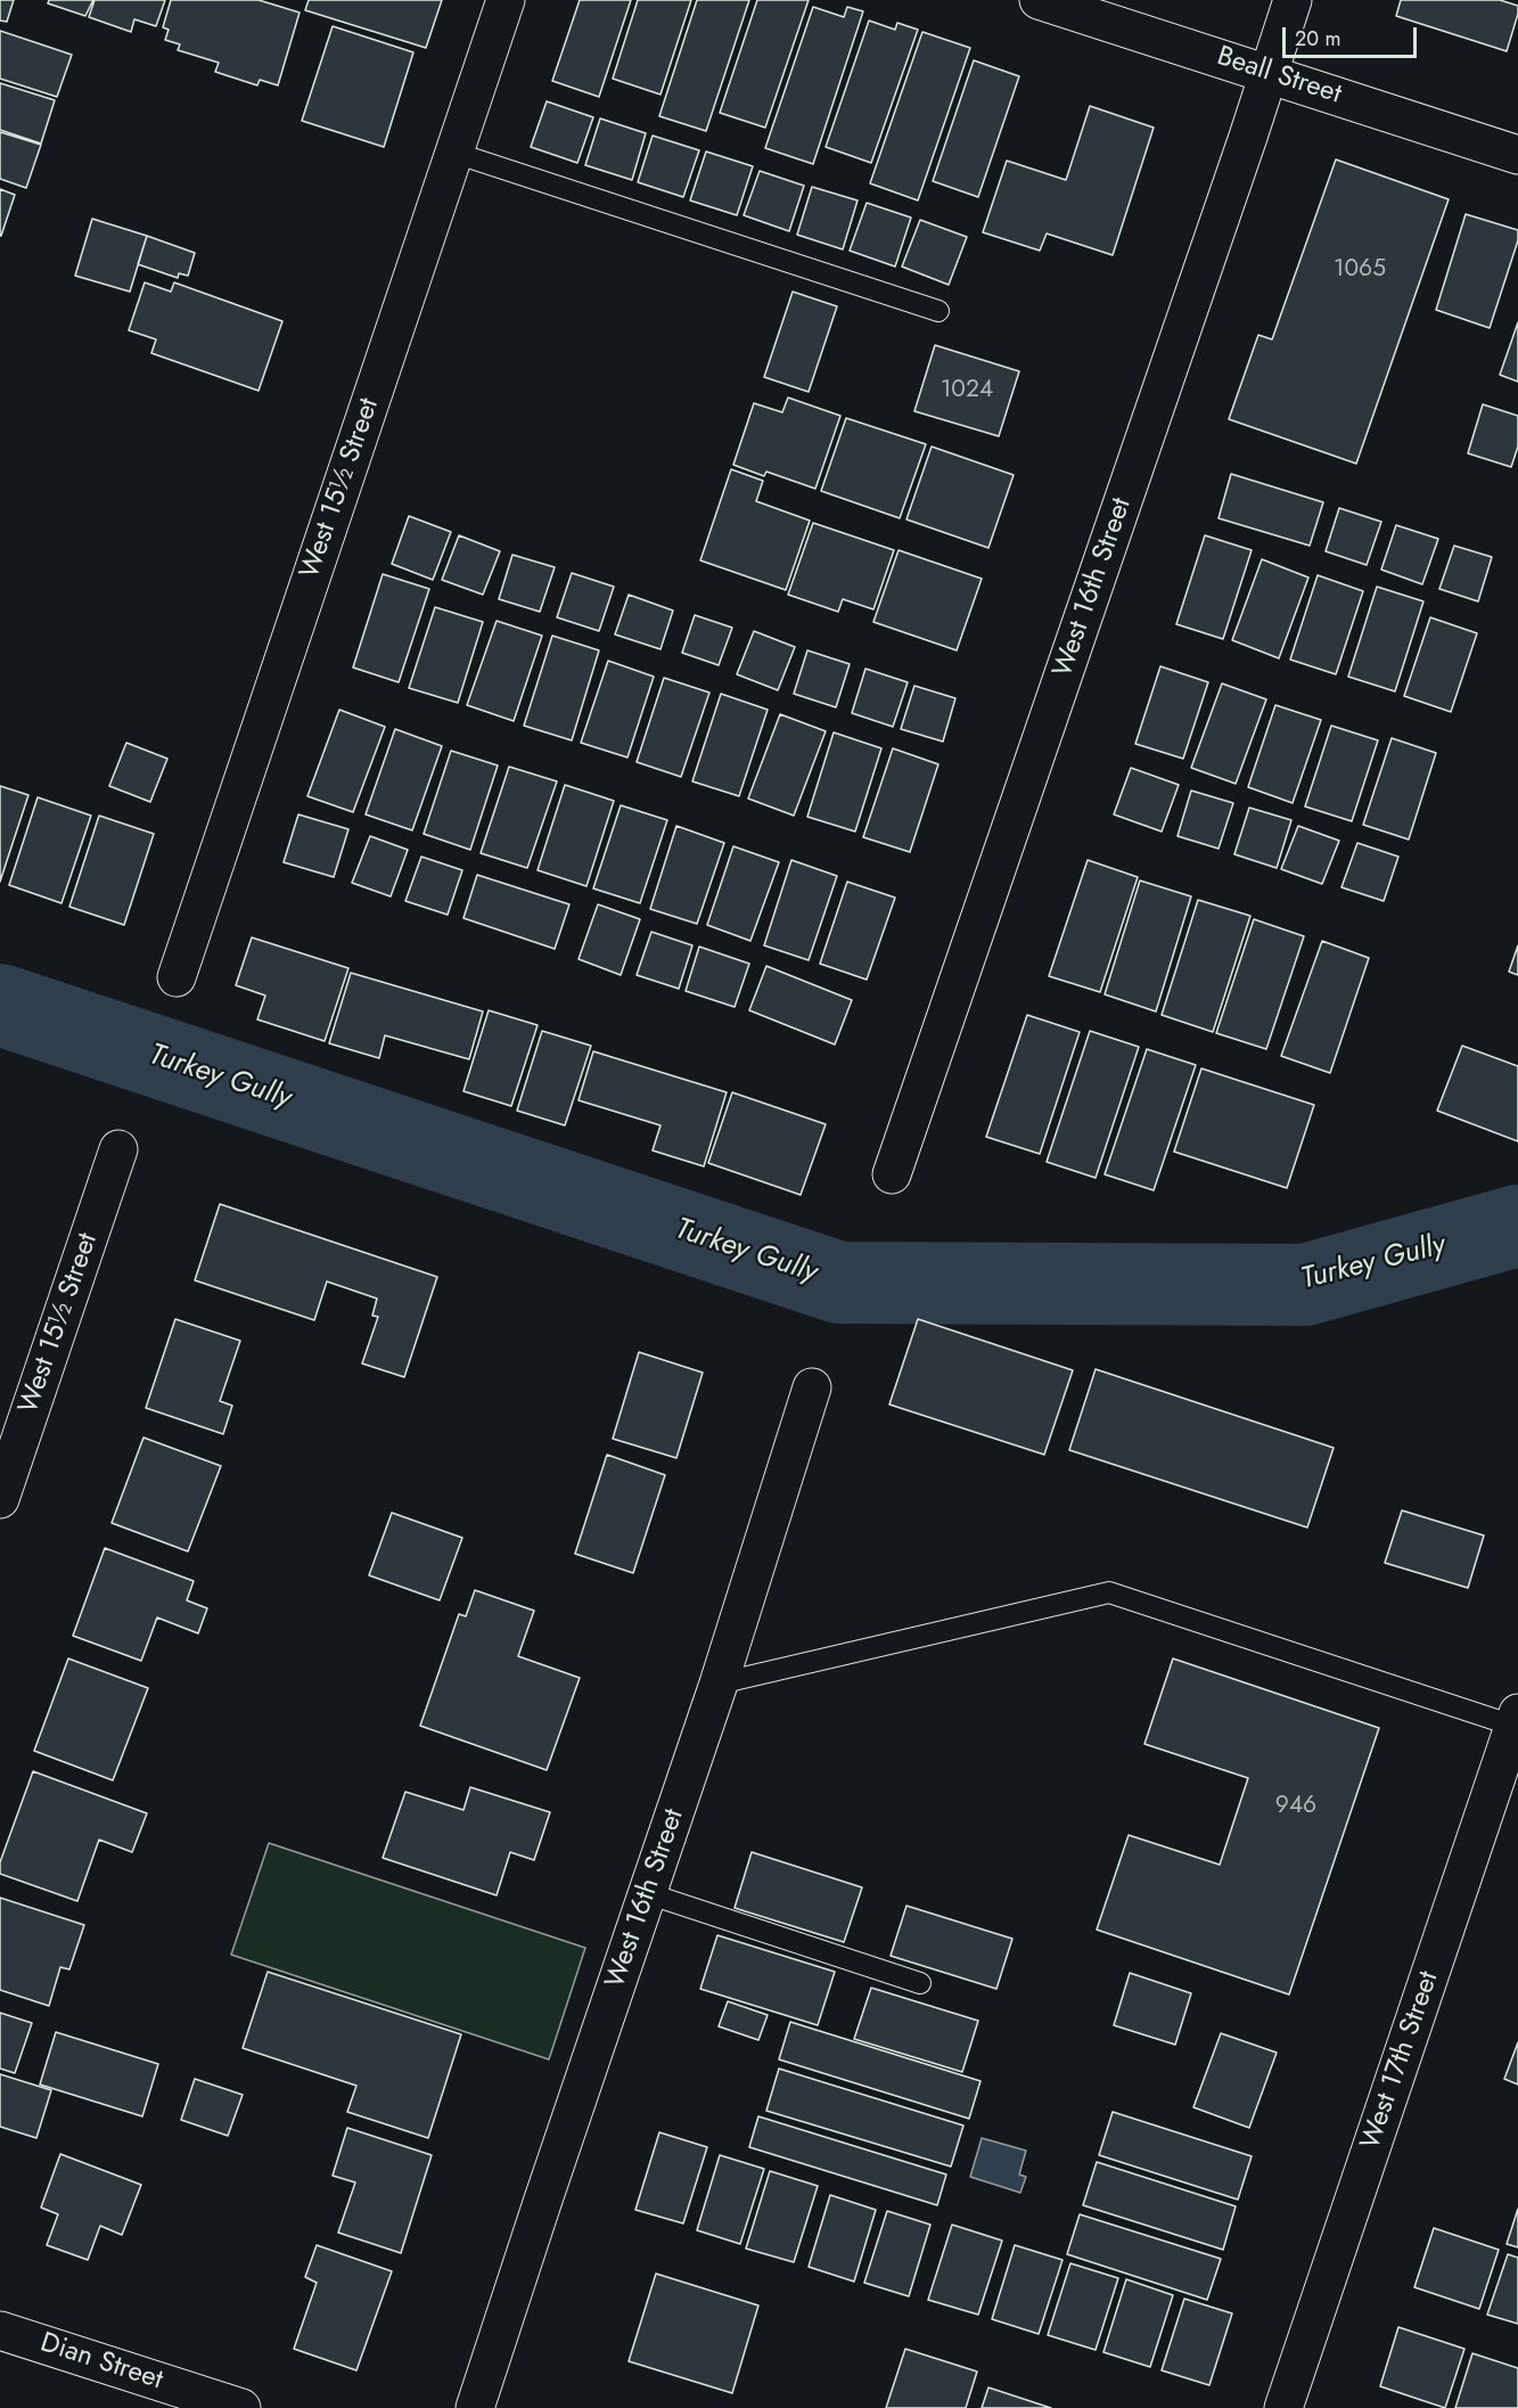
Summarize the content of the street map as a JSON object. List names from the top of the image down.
{
  "streets": {
    "street": [
      "Beall Street",
      "West 15½ Street",
      "West 16th Street",
      "West 17th Street",
      "Dian Street"
    ]
  },
  "crossings": [
    ["Beall Street", "West 16th Street"]
  ],
  "water": ["Turkey Gully"],
  "house_numbers": ["1065", "1024", "946"],
  "scale_bar": "20 m"
}
